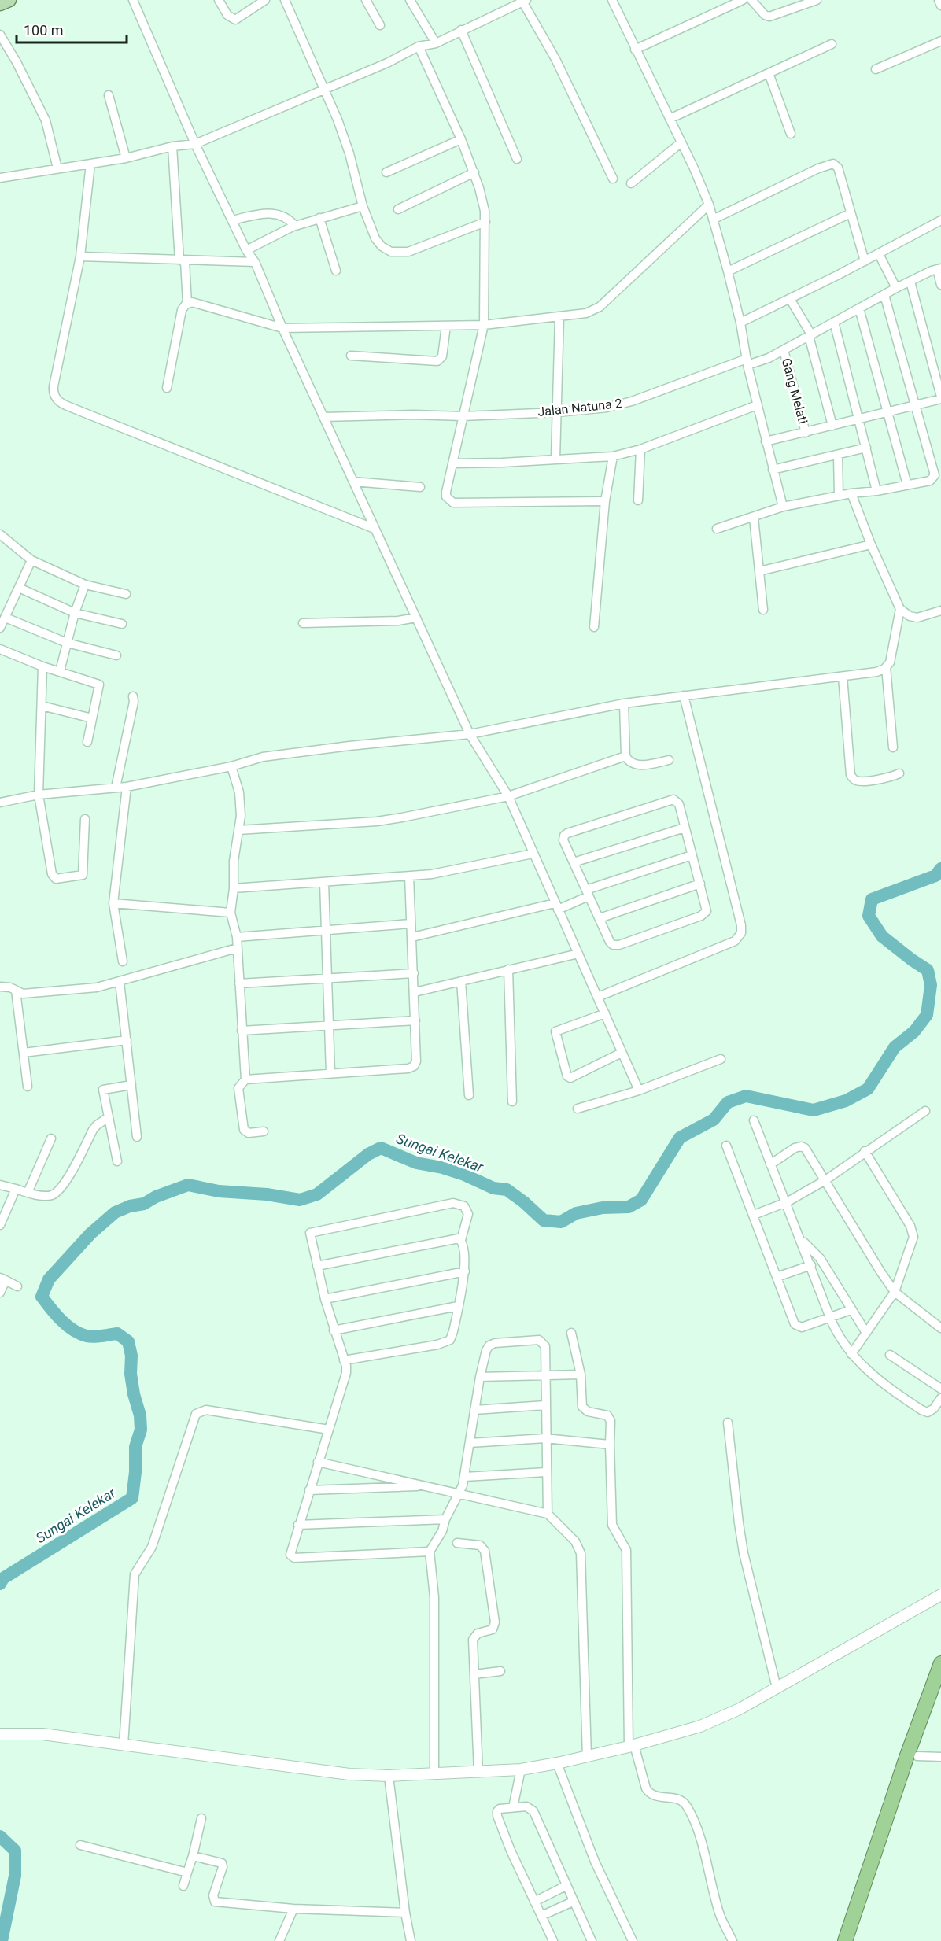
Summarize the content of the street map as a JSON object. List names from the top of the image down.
{
  "streets": {
    "street": ["Gang Melati", "Jalan Natuna 2"]
  },
  "crossings": [
    ["Gang Melati", "Jalan Natuna 2"]
  ],
  "water": ["Sungai Kelekar"],
  "scale_bar": "100 m"
}
